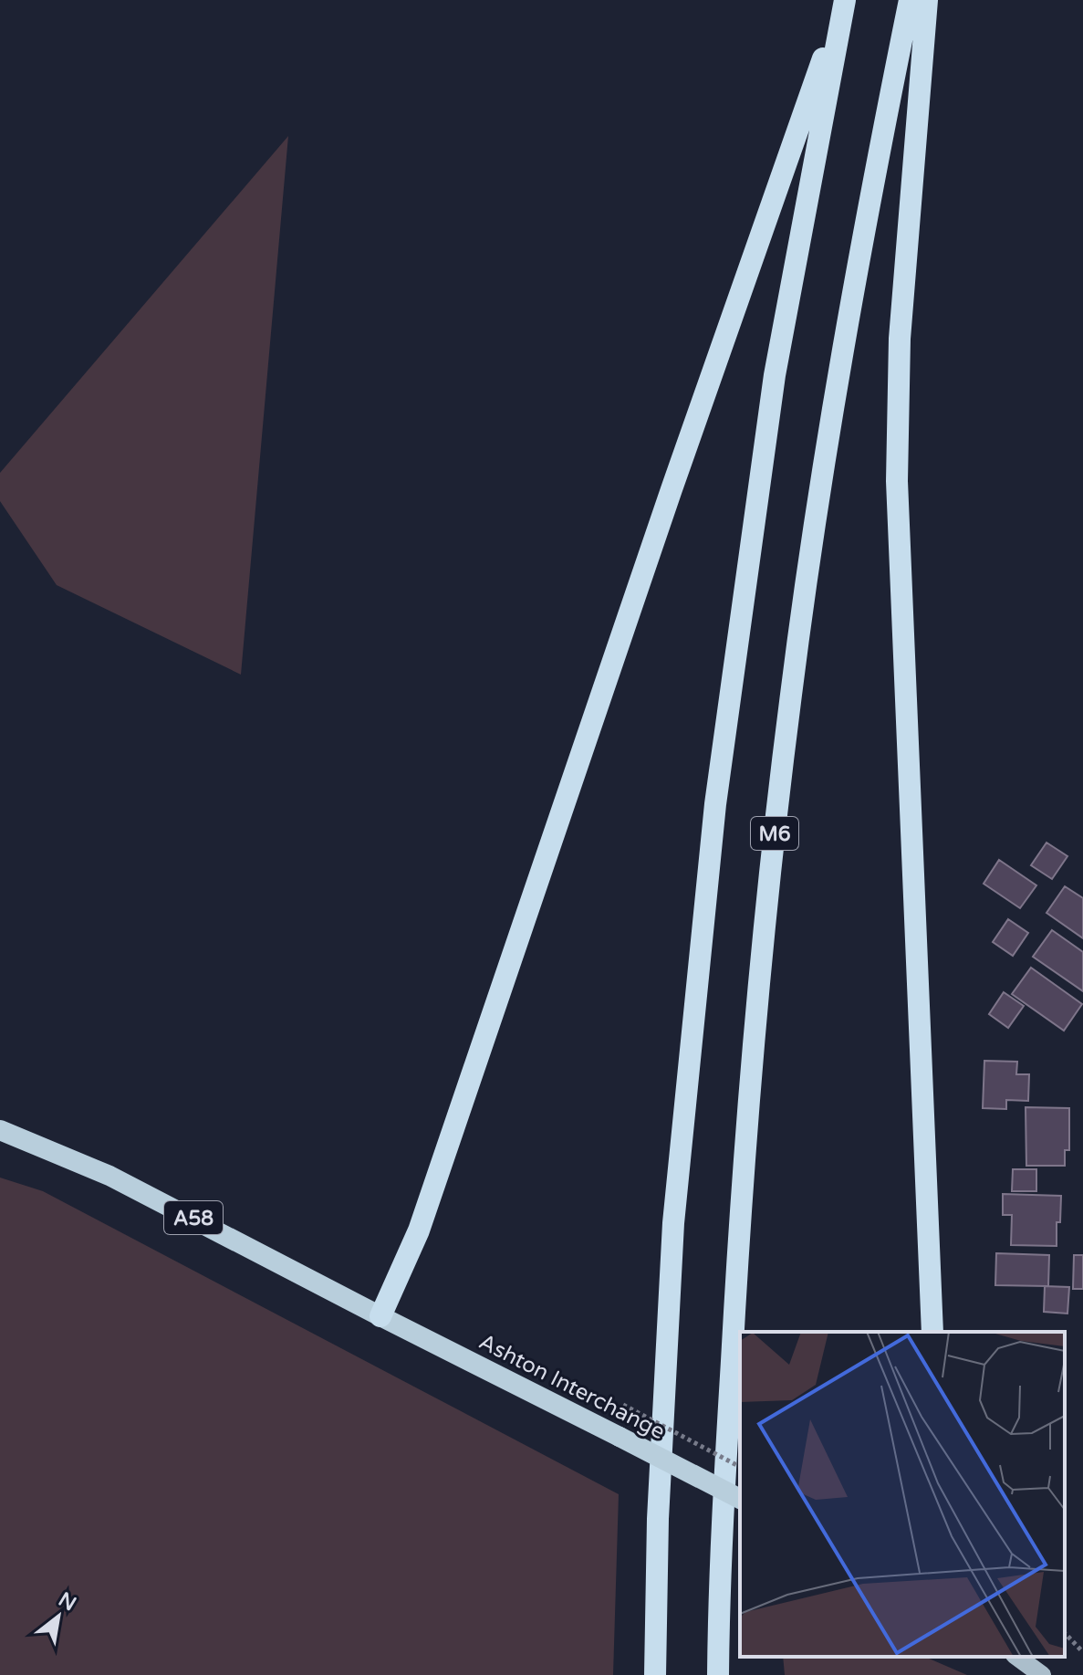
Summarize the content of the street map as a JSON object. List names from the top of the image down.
{
  "streets": {
    "highway": ["M6", "A58", "Ashton Interchange"]
  },
  "crossings": [
    ["A58", "Ashton Interchange"]
  ],
  "north": "top right"
}
